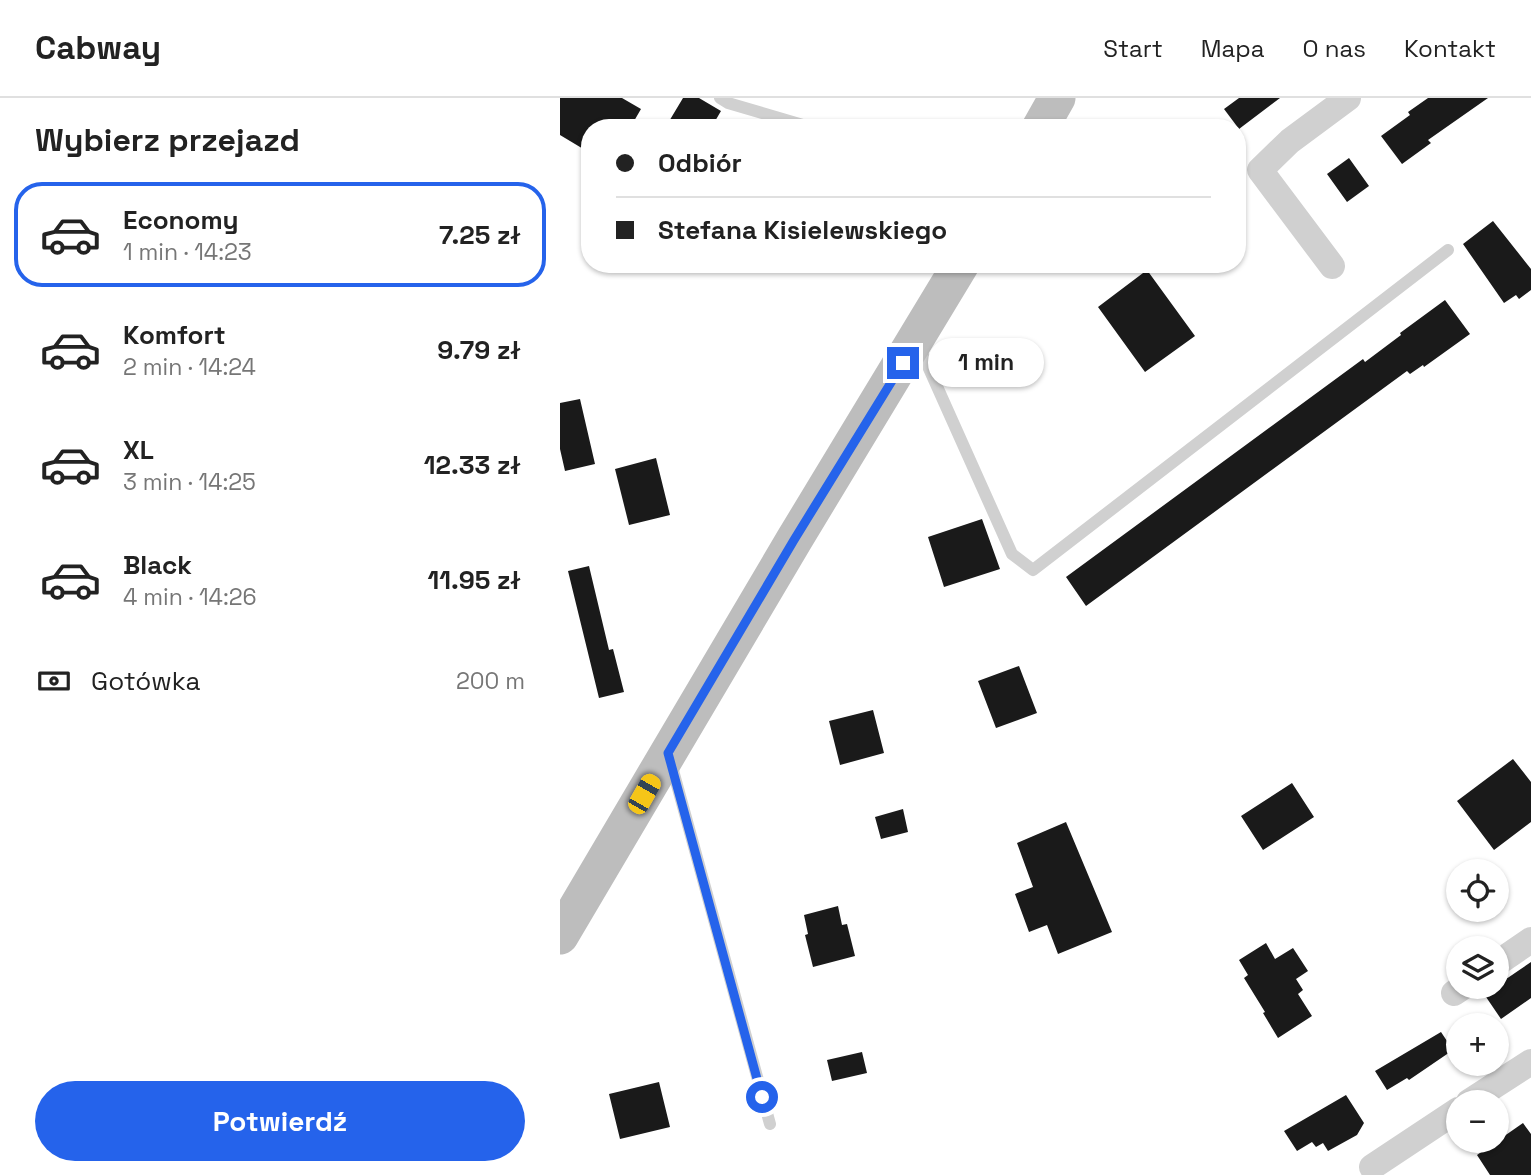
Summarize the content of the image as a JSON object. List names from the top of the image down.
{
  "page": {
    "header": "Cabway",
    "nav": [
      "Start",
      "Mapa",
      "O nas",
      "Kontakt"
    ],
    "heading": "Wybierz przejazd",
    "banner": ["Odbiór", "Stefana Kisielewskiego"],
    "list": [
      {
        "name": "Economy",
        "note": "1 min · 14:23",
        "value": "7.25 zł"
      },
      {
        "name": "Komfort",
        "note": "2 min · 14:24",
        "value": "9.79 zł"
      },
      {
        "name": "XL",
        "note": "3 min · 14:25",
        "value": "12.33 zł"
      },
      {
        "name": "Black",
        "note": "4 min · 14:26",
        "value": "11.95 zł"
      }
    ],
    "bubble": "1 min",
    "pay": ["Gotówka", "200 m"],
    "map_buttons": ["+", "−"],
    "buttons": "Potwierdź"
  }
}
